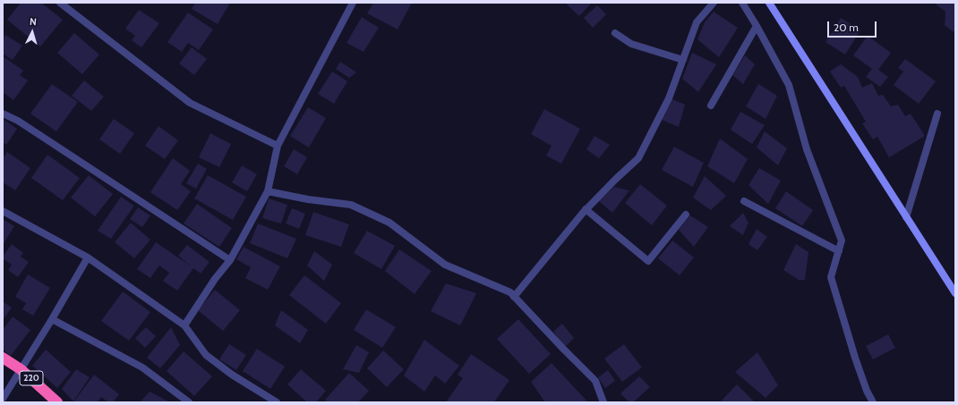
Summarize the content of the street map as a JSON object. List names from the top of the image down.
{
  "streets": {
    "highway": ["220"]
  },
  "scale_bar": "20 m",
  "north": "top"
}
